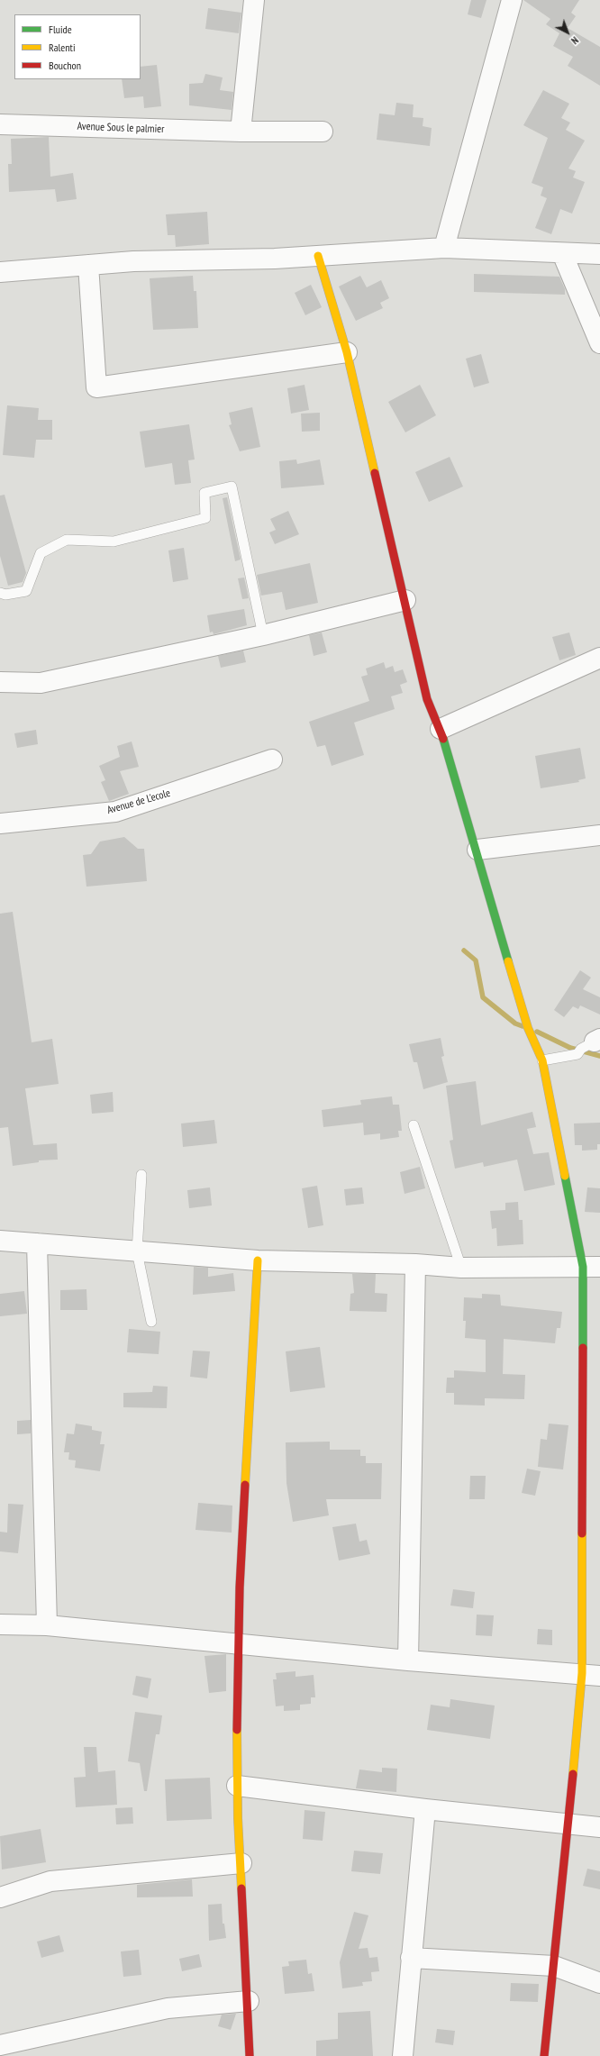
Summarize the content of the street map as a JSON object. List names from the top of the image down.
{
  "streets": {
    "street": ["Avenue Sous le palmier", "Avenue de L'ecole"]
  },
  "legend": ["Fluide", "Ralenti", "Bouchon"],
  "north": "bottom right"
}
